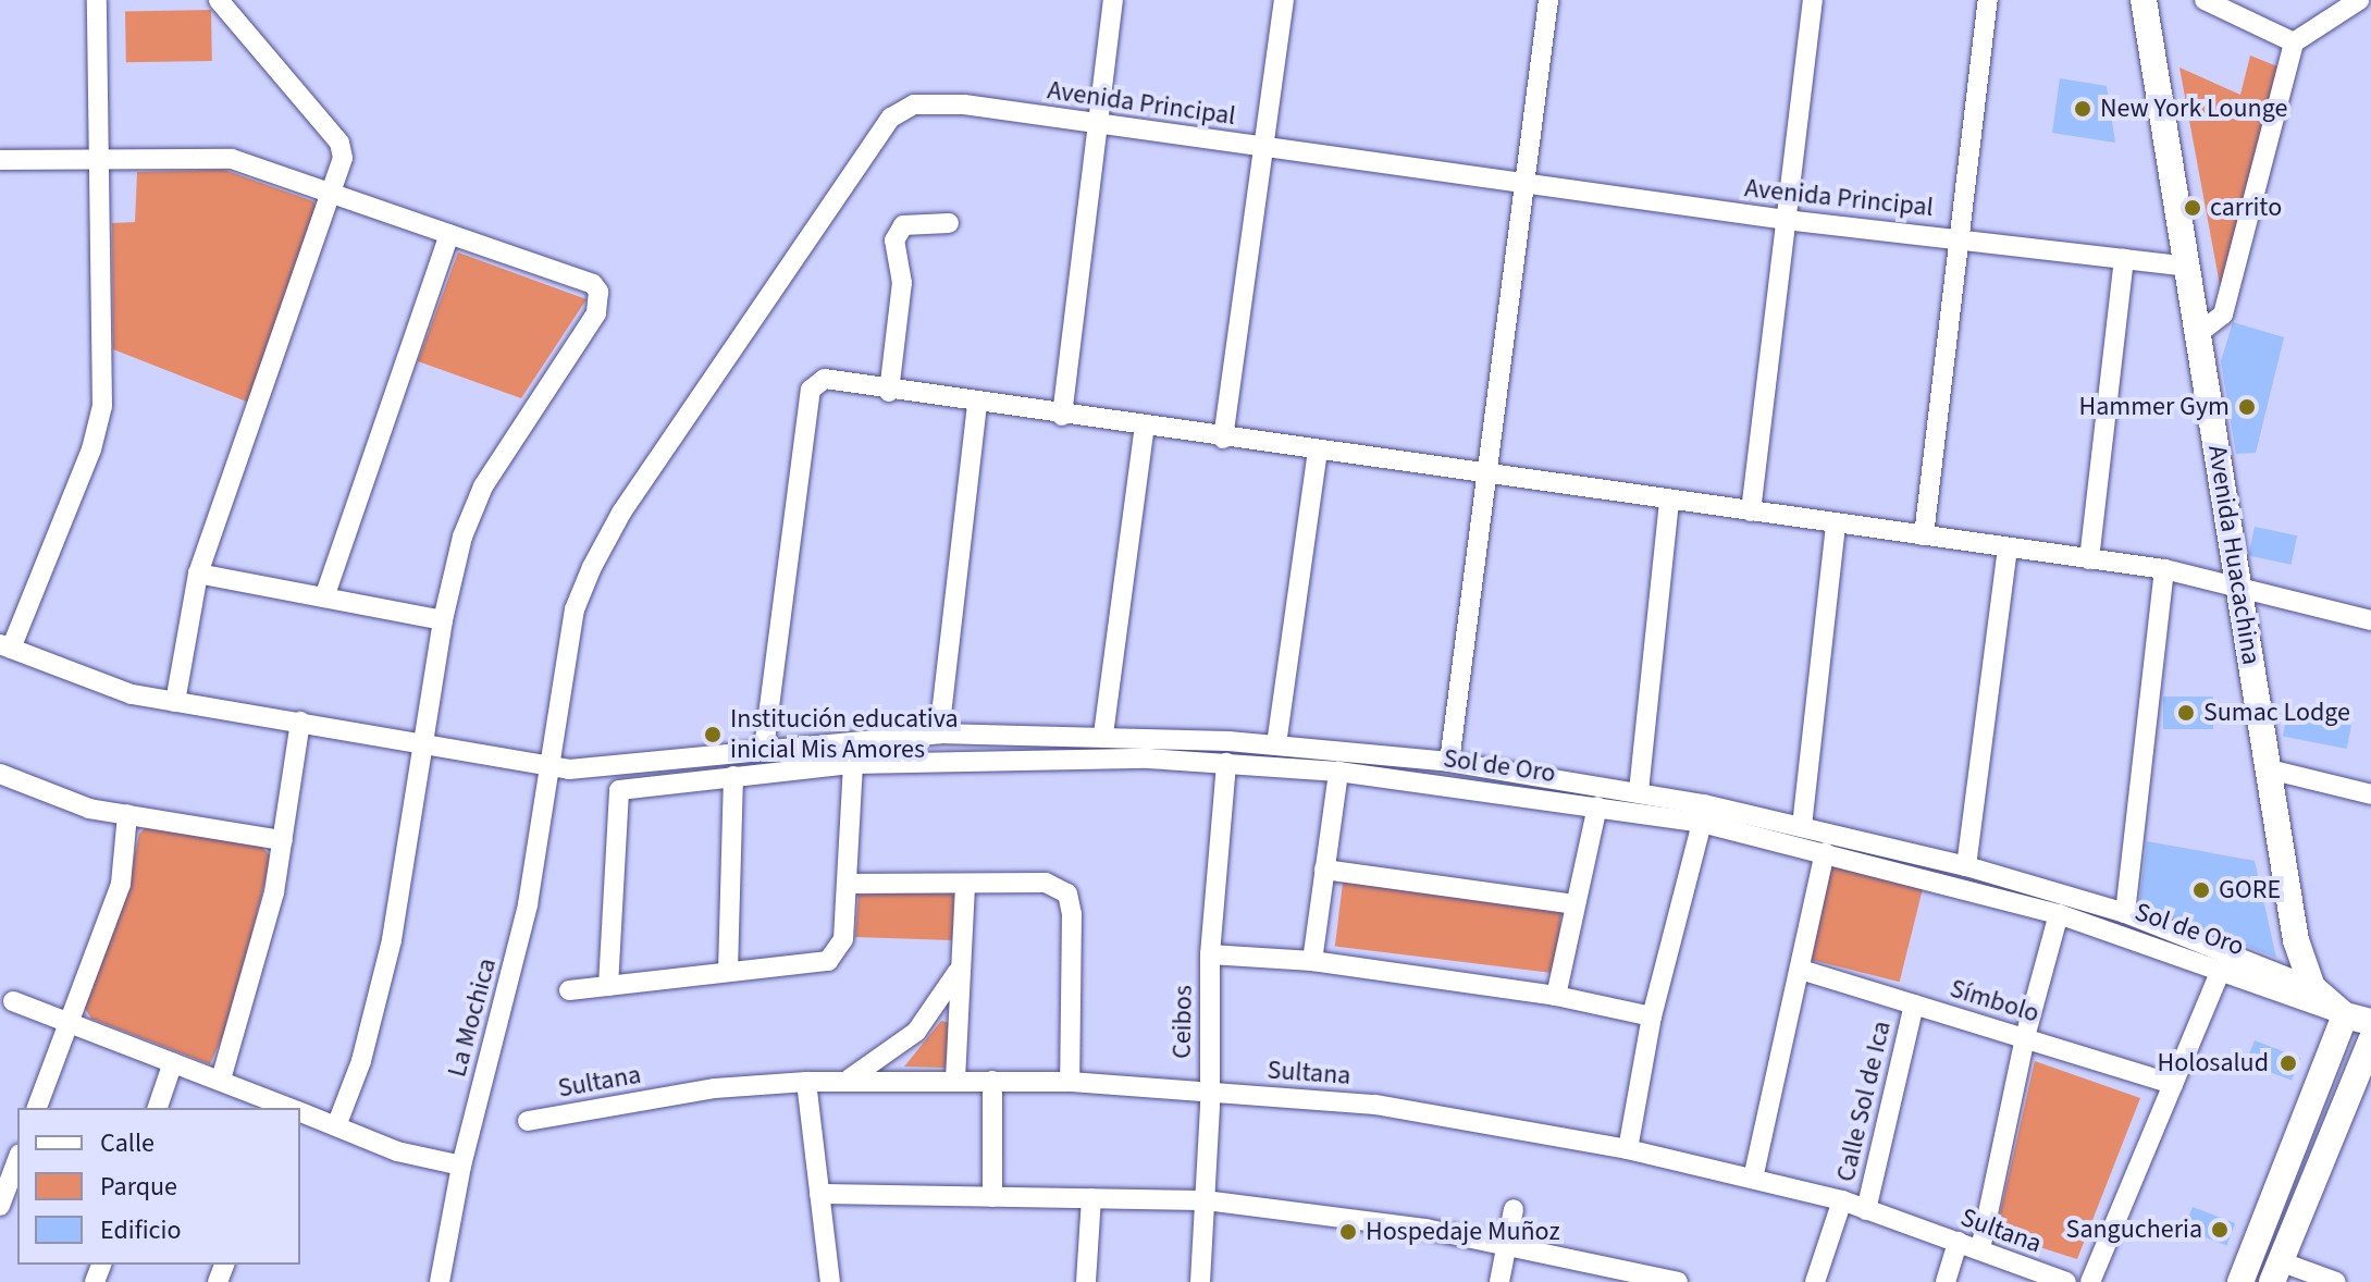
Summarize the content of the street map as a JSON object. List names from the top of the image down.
{
  "streets": {
    "main road": ["Avenida Huacachina"],
    "street": [
      "Avenida Principal",
      "Sol de Oro",
      "Símbolo",
      "La Mochica",
      "Ceibos",
      "Sultana",
      "Calle Sol de Ica"
    ]
  },
  "crossings": [
    ["Avenida Principal", "Avenida Huacachina"],
    ["Avenida Principal", "La Mochica"],
    ["Avenida Huacachina", "Sol de Oro"],
    ["Sol de Oro", "Ceibos"],
    ["Símbolo", "Calle Sol de Ica"],
    ["Ceibos", "Sultana"],
    ["Sultana", "Calle Sol de Ica"]
  ],
  "places": [
    "New York Lounge",
    "carrito",
    "Hammer Gym",
    "Sumac Lodge",
    "Institución educativa inicial Mis Amores",
    "GORE",
    "Holosalud",
    "Sangucheria",
    "Hospedaje Muñoz"
  ],
  "legend": ["Calle", "Parque", "Edificio"]
}
